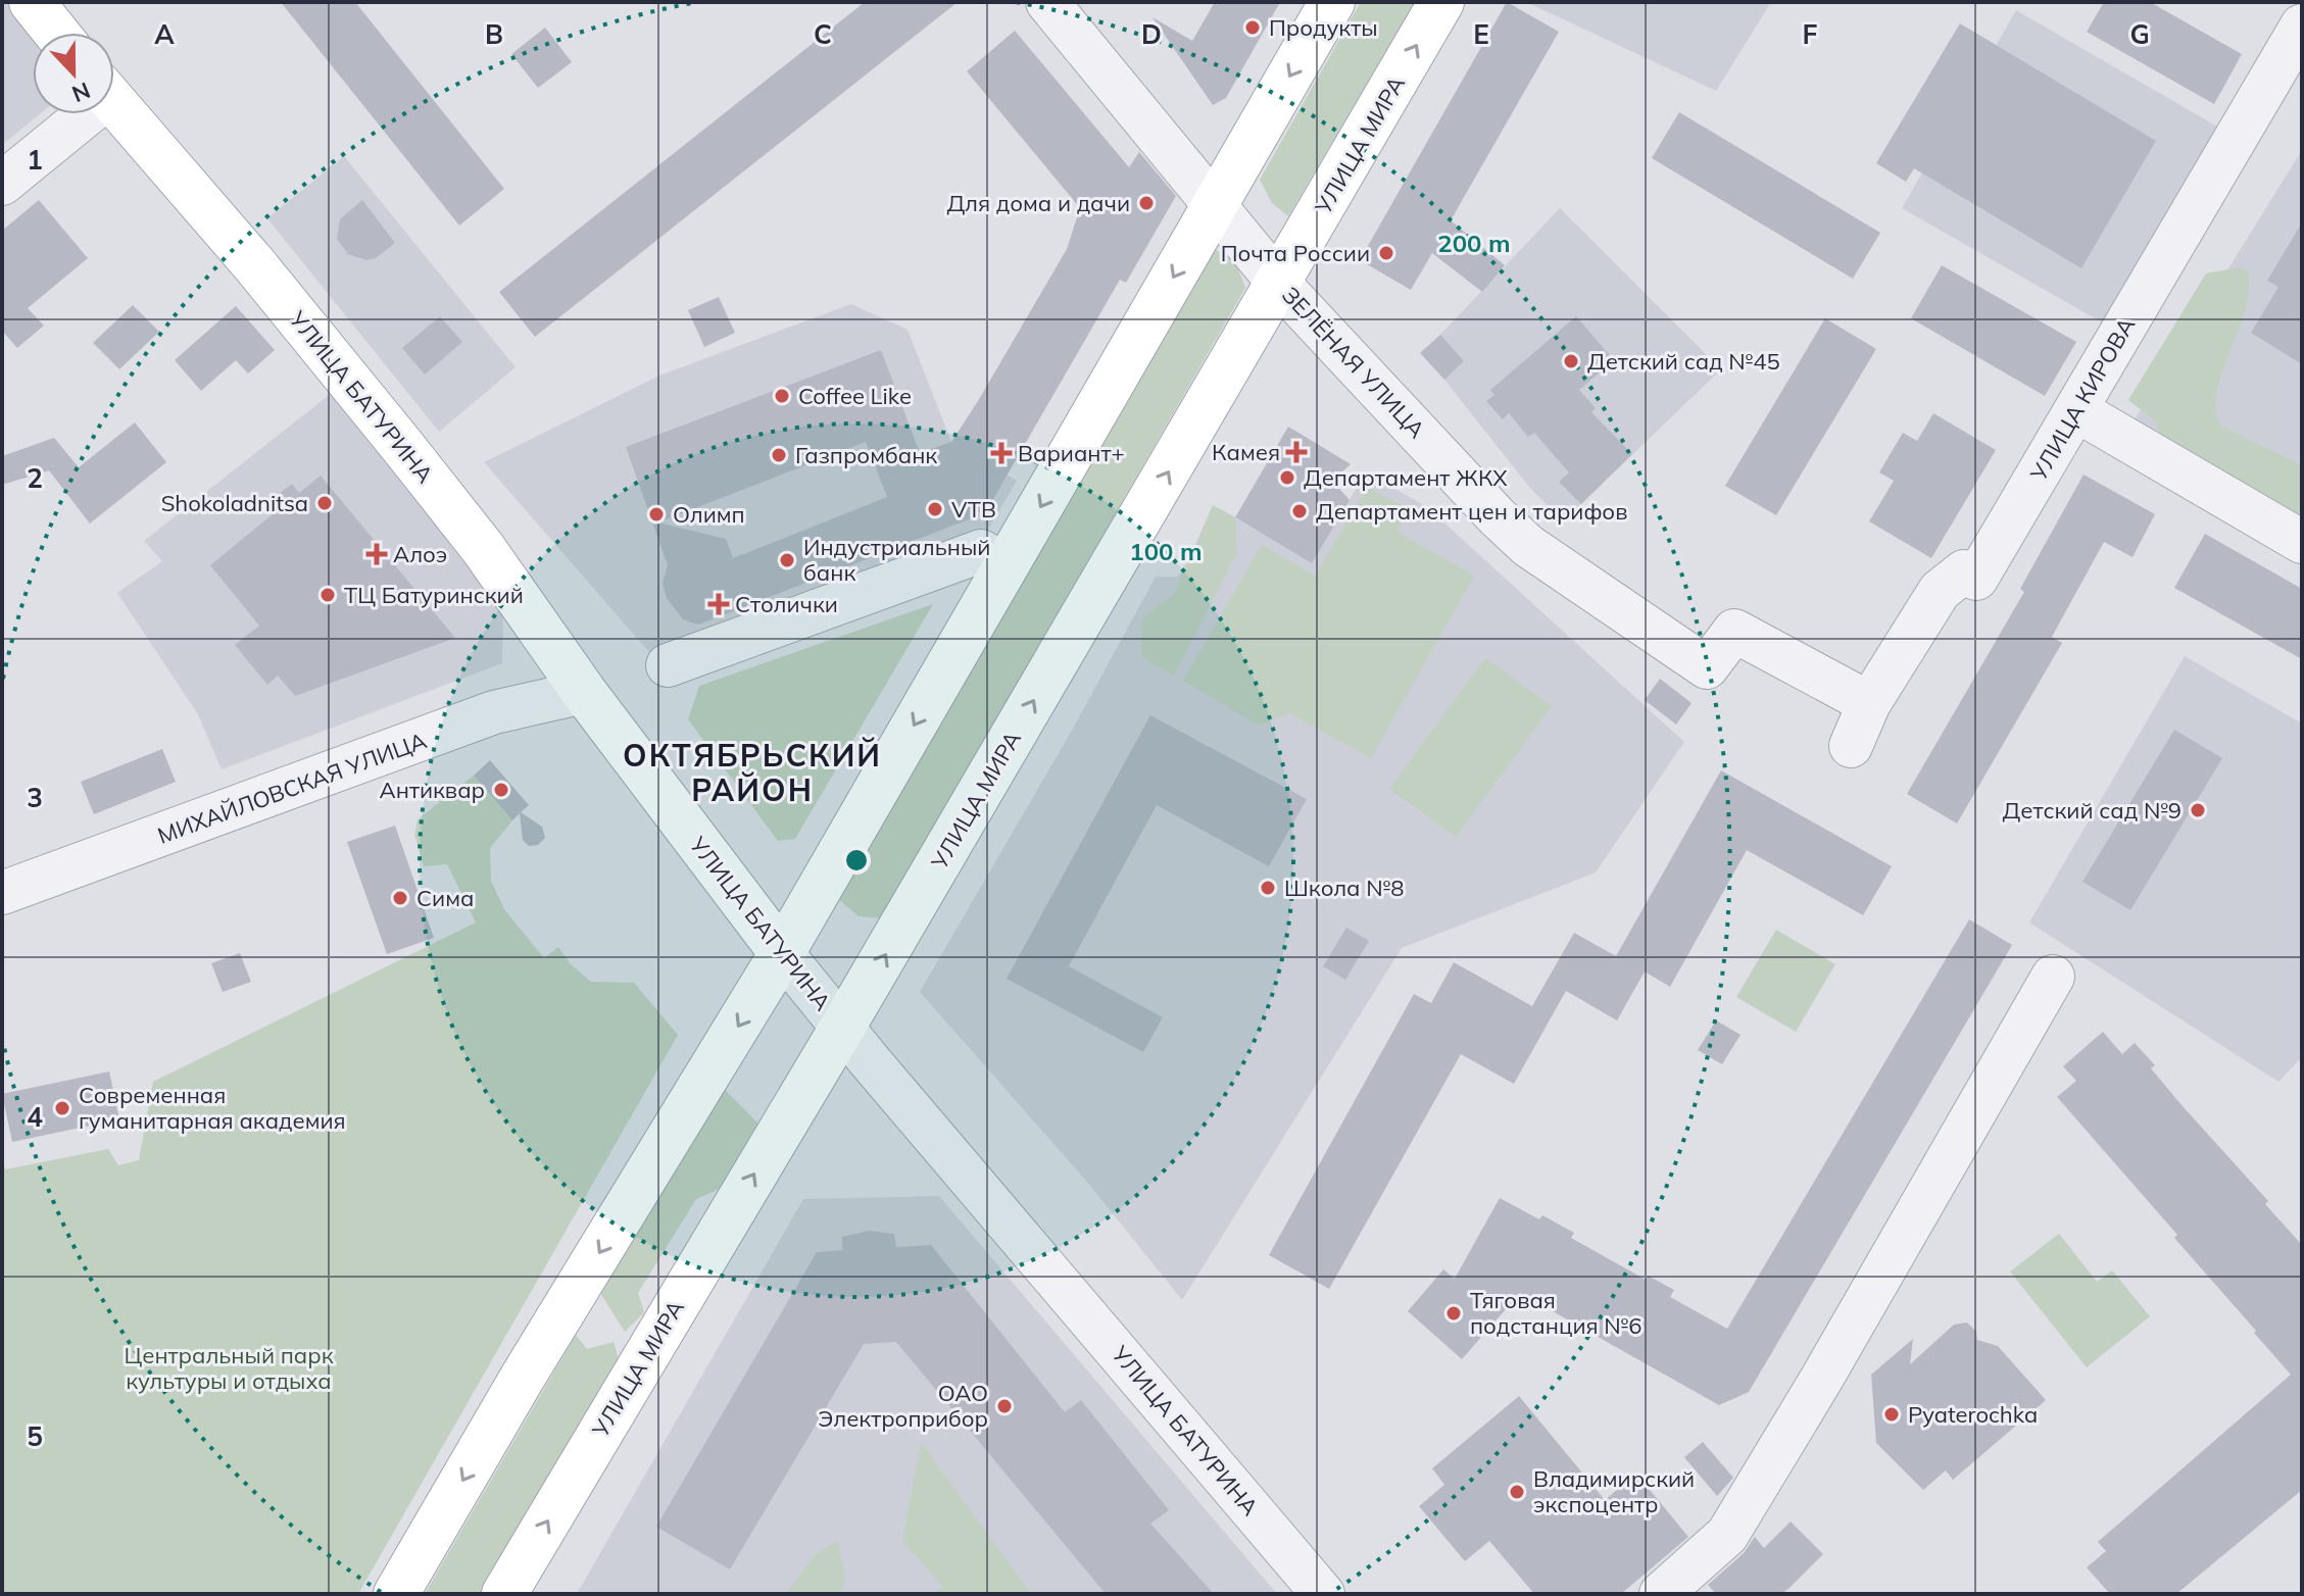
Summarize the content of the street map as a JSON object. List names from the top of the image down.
{
  "streets": {
    "main road": ["УЛИЦА МИРА", "УЛИЦА БАТУРИНА"],
    "street": ["ЗЕЛЁНАЯ УЛИЦА", "УЛИЦА КИРОВА", "МИХАЙЛОВСКАЯ УЛИЦА"]
  },
  "crossings": [
    ["УЛИЦА МИРА", "ЗЕЛЁНАЯ УЛИЦА"],
    ["УЛИЦА МИРА", "УЛИЦА БАТУРИНА"],
    ["ЗЕЛЁНАЯ УЛИЦА", "УЛИЦА КИРОВА"],
    ["УЛИЦА БАТУРИНА", "МИХАЙЛОВСКАЯ УЛИЦА"]
  ],
  "districts": ["ОКТЯБРЬСКИЙ РАЙОН"],
  "parks": ["Центральный парк культуры и отдыха"],
  "places": {
    "other": [
      "Продукты",
      "Для дома и дачи",
      "Почта России",
      "Детский сад №45",
      "Coffee Like",
      "Газпромбанк",
      "Департамент ЖКХ",
      "Shokoladnitsa",
      "VTB",
      "Департамент цен и тарифов",
      "Олимп",
      "Индустриальный банк",
      "ТЦ Батуринский",
      "Антиквар",
      "Детский сад №9",
      "Школа №8",
      "Сима",
      "Современная гуманитарная академия",
      "Тяговая подстанция №6",
      "ОАО Электроприбор",
      "Pyaterochka",
      "Владимирский экспоцентр"
    ],
    "health": [
      "Камея",
      "Вариант+",
      "Алоэ",
      "Столички"
    ]
  },
  "north": "bottom",
  "grid": {
    "columns": [
      "A",
      "B",
      "C",
      "D",
      "E",
      "F",
      "G"
    ],
    "rows": [
      "1",
      "2",
      "3",
      "4",
      "5"
    ]
  },
  "rings": ["200 m", "100 m"]
}
